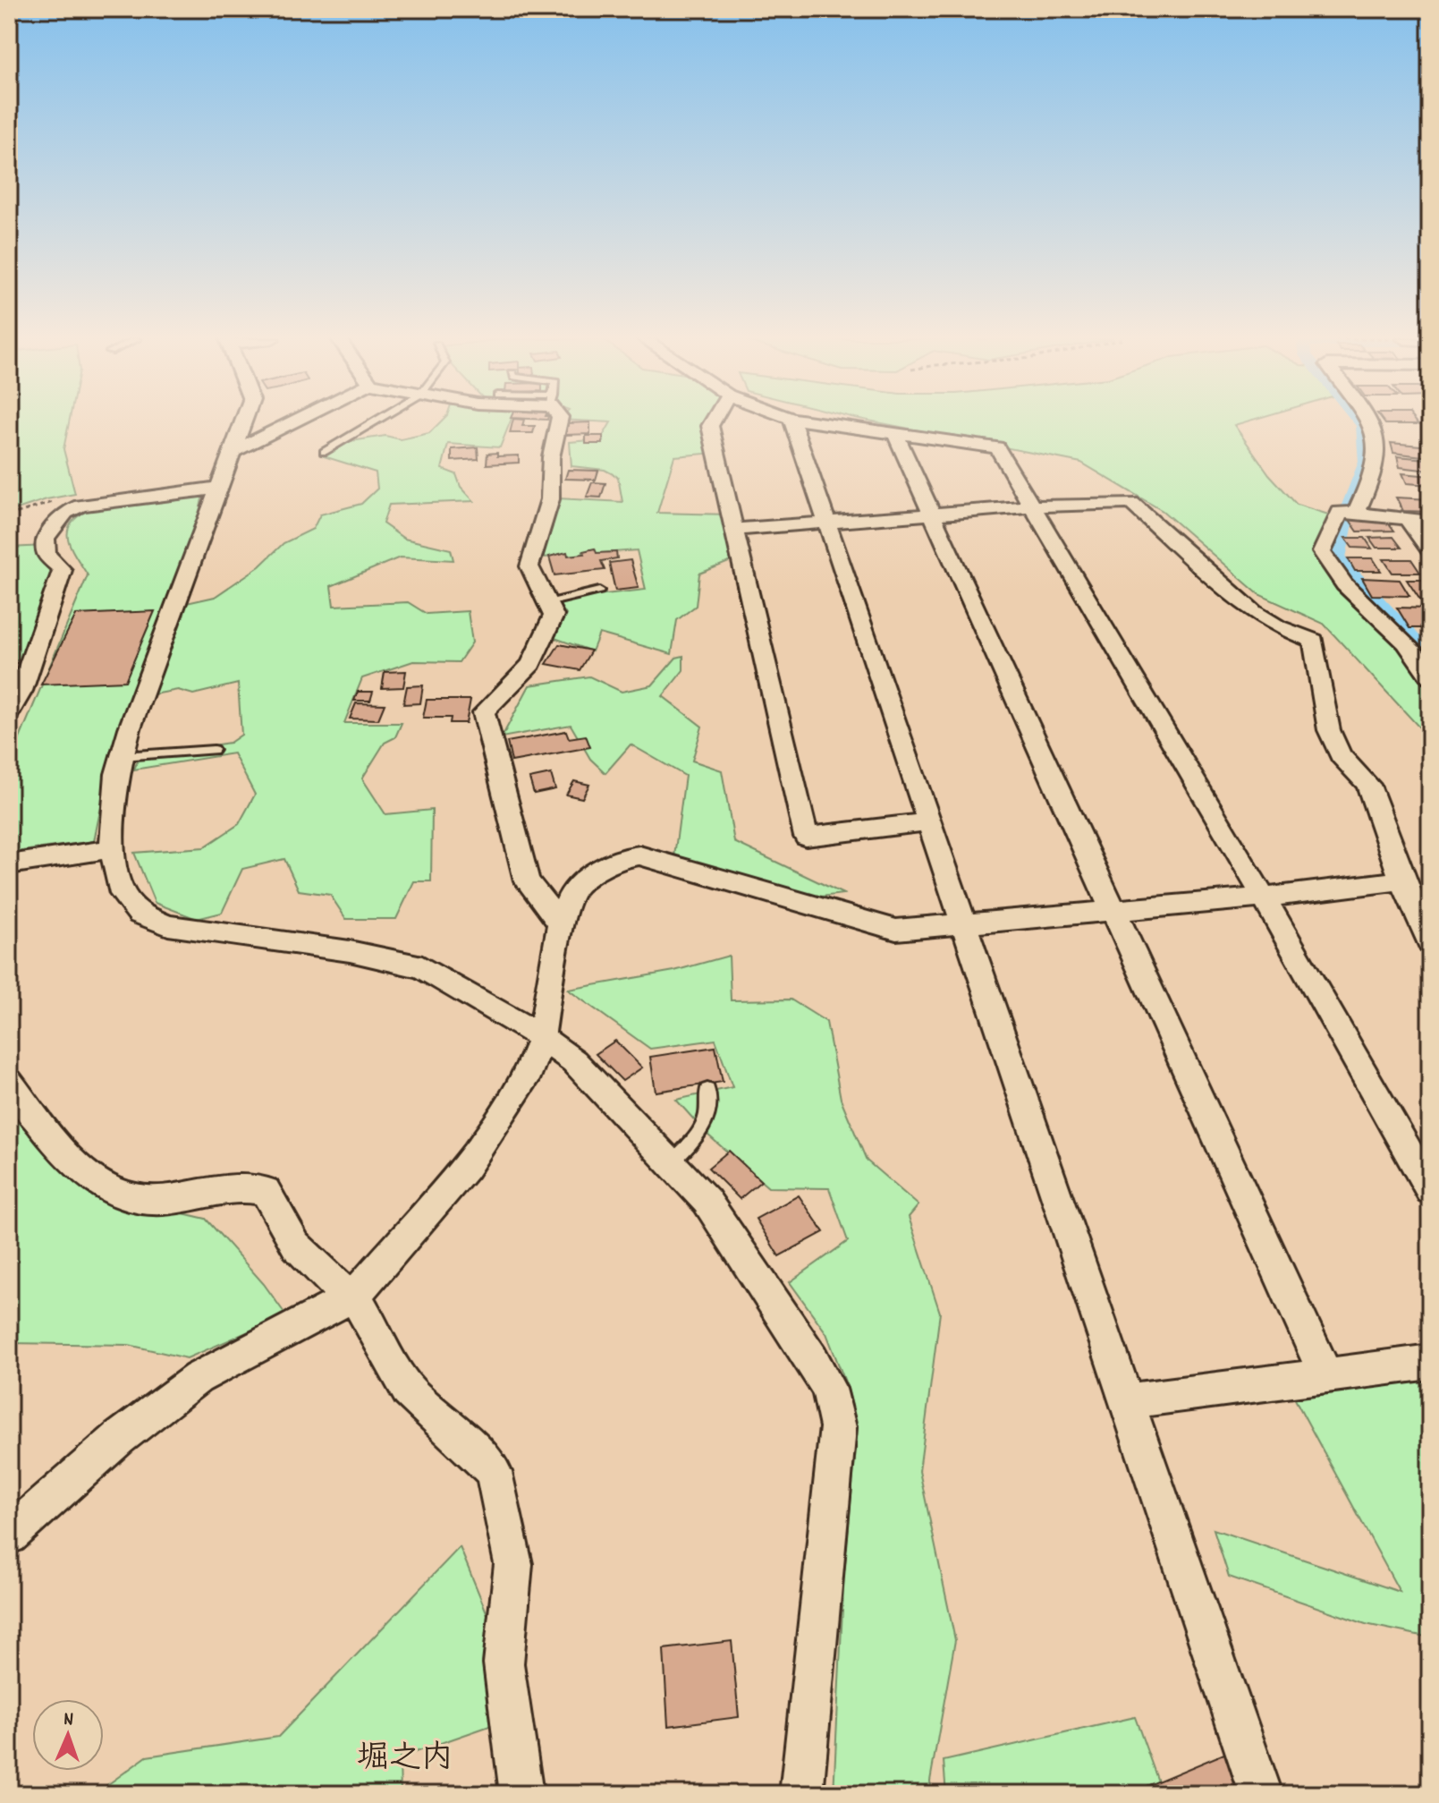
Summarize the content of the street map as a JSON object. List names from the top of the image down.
{
  "districts": ["堀之内"],
  "north": "top"
}
